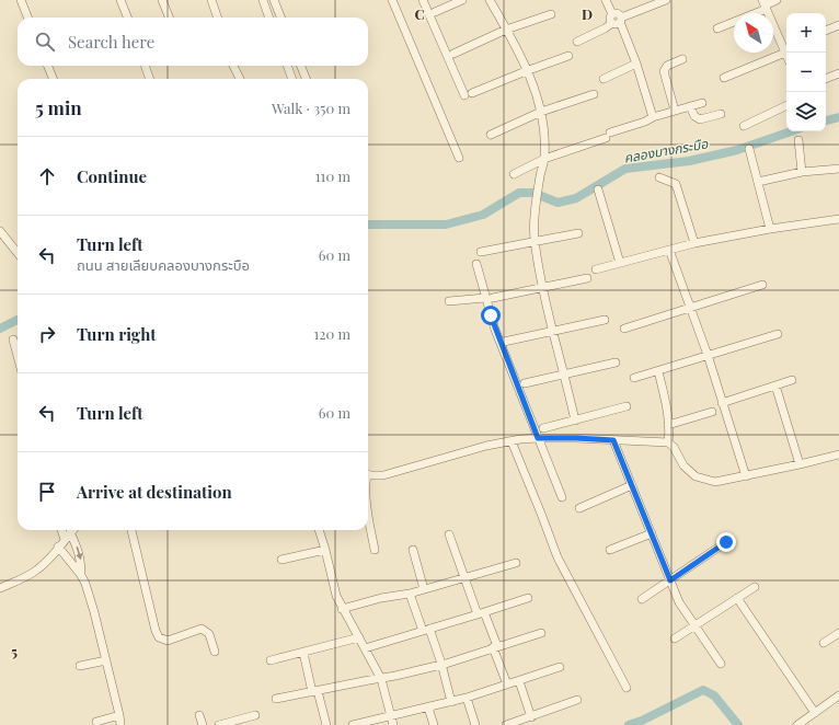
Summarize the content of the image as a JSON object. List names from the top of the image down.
{
  "water": ["คลองบางกระบือ"],
  "north": "top left",
  "page": {
    "map_buttons": ["+", "−"],
    "search": "Search here",
    "heading": ["5 min", "Walk · 350 m"],
    "list": [
      ["Continue", "110 m"],
      ["Turn left", "ถนน สายเลียบคลองบางกระบือ", "60 m"],
      ["Turn right", "120 m"],
      ["Turn left", "60 m"],
      "Arrive at destination"
    ]
  },
  "grid": {
    "columns": ["C", "D"],
    "rows": ["5"]
  }
}
